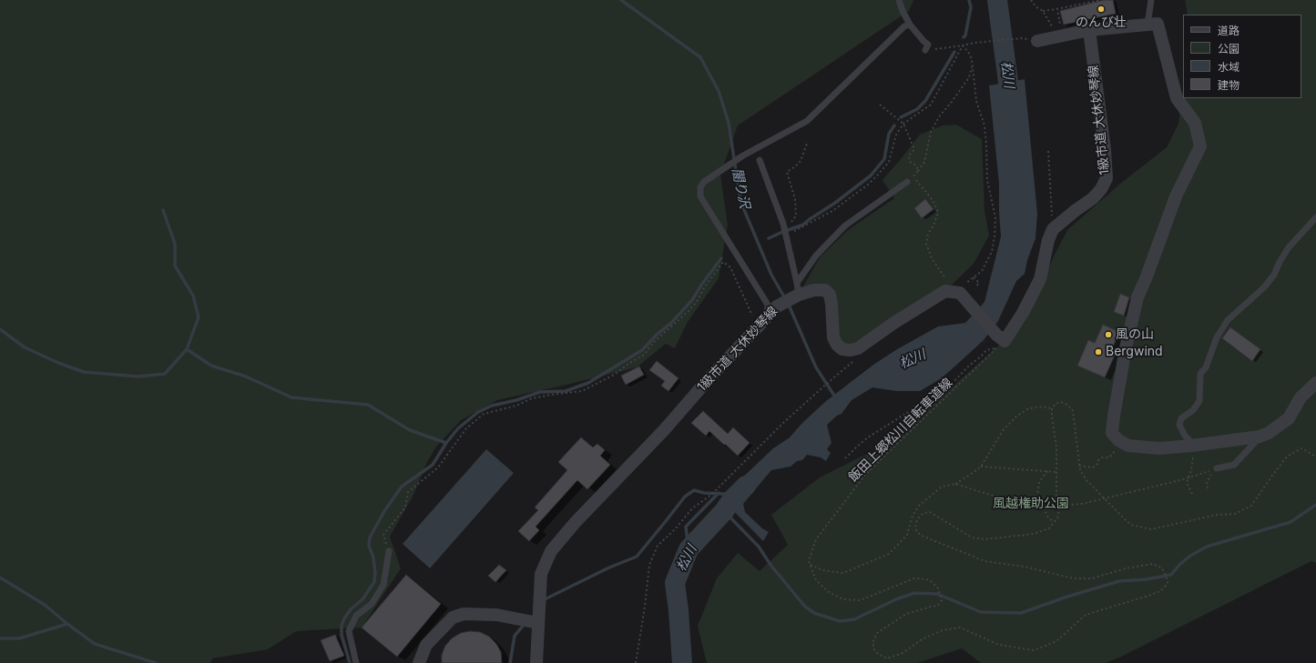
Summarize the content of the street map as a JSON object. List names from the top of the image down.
{
  "streets": {
    "street": ["1級市道 大休妙琴線"],
    "path": ["飯田上郷松川自転車道線"]
  },
  "water": ["松川", "闇り沢"],
  "parks": ["風越権助公園"],
  "places": ["のんび壮", "風の山", "Bergwind"],
  "legend": [
    "道路",
    "公園",
    "水域",
    "建物"
  ]
}
